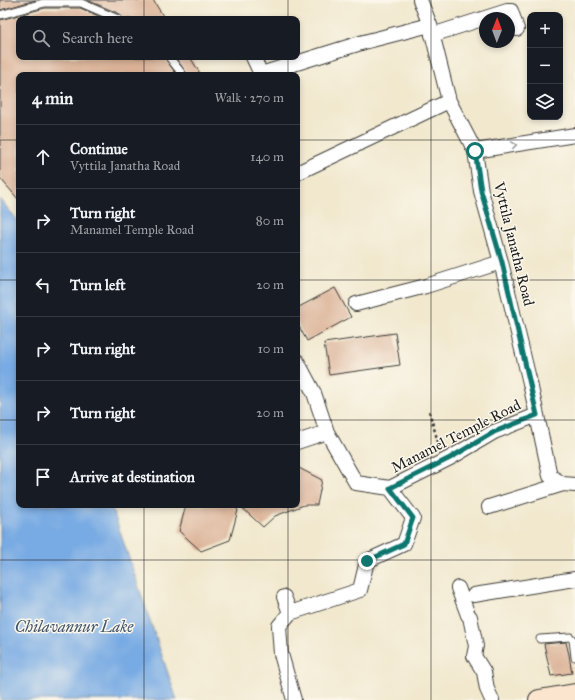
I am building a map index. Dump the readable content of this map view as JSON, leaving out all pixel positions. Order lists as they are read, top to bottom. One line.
{"streets":{"street":["Vyttila Janatha Road","Manamel Temple Road"]},"crossings":[["Vyttila Janatha Road","Manamel Temple Road"]],"water":["Chilavannur Lake"],"north":"top","page":{"map_buttons":["+","−"],"search":"Search here","heading":["4 min","Walk · 270 m"],"list":[["Continue","Vyttila Janatha Road","140 m"],["Turn right","Manamel Temple Road","80 m"],["Turn left","20 m"],["Turn right","10 m"],["Turn right","20 m"],"Arrive at destination"]}}
